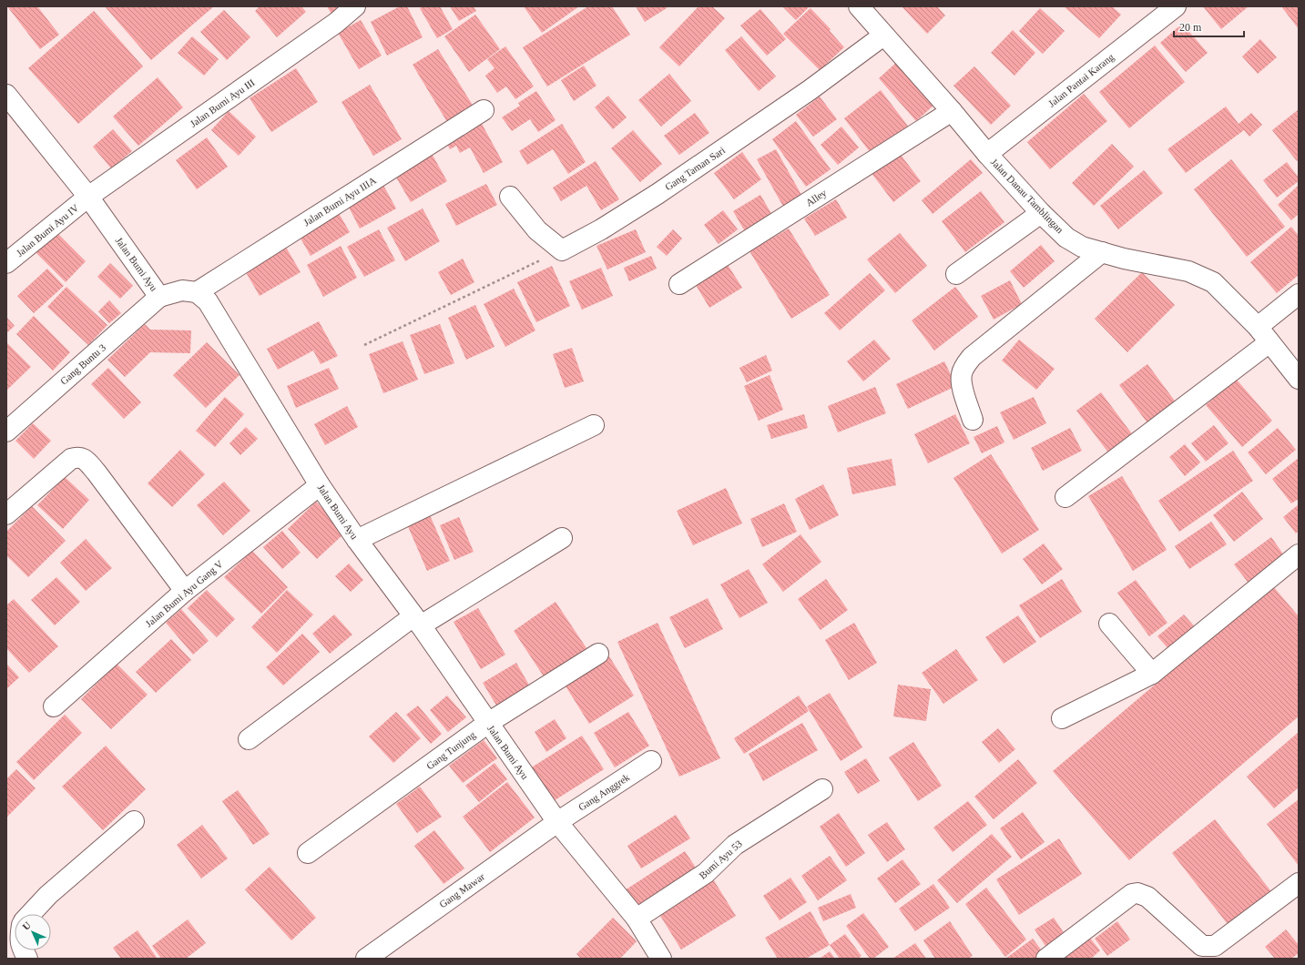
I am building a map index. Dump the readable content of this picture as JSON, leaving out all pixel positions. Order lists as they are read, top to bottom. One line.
{"streets":{"street":["Jalan Pantai Karang","Jalan Bumi Ayu III","Gang Taman Sari","Jalan Danau Tamblingan","Alley","Jalan Bumi Ayu IIIA","Jalan Bumi Ayu IV","Jalan Bumi Ayu","Gang Buntu 3","Jalan Bumi Ayu Gang V","Gang Tunjung","Gang Anggrek","Bumi Ayu 53","Gang Mawar"]},"crossings":[["Jalan Pantai Karang","Jalan Danau Tamblingan"],["Jalan Bumi Ayu III","Jalan Bumi Ayu IV"],["Jalan Bumi Ayu III","Jalan Bumi Ayu"],["Gang Taman Sari","Jalan Danau Tamblingan"],["Jalan Danau Tamblingan","Alley"],["Jalan Bumi Ayu IIIA","Jalan Bumi Ayu"],["Jalan Bumi Ayu IV","Jalan Bumi Ayu"],["Jalan Bumi Ayu","Gang Buntu 3"],["Jalan Bumi Ayu","Jalan Bumi Ayu Gang V"],["Jalan Bumi Ayu","Gang Tunjung"],["Jalan Bumi Ayu","Gang Anggrek"],["Jalan Bumi Ayu","Bumi Ayu 53"],["Jalan Bumi Ayu","Gang Mawar"],["Gang Anggrek","Gang Mawar"]],"scale_bar":"20 m","north":"top left"}
